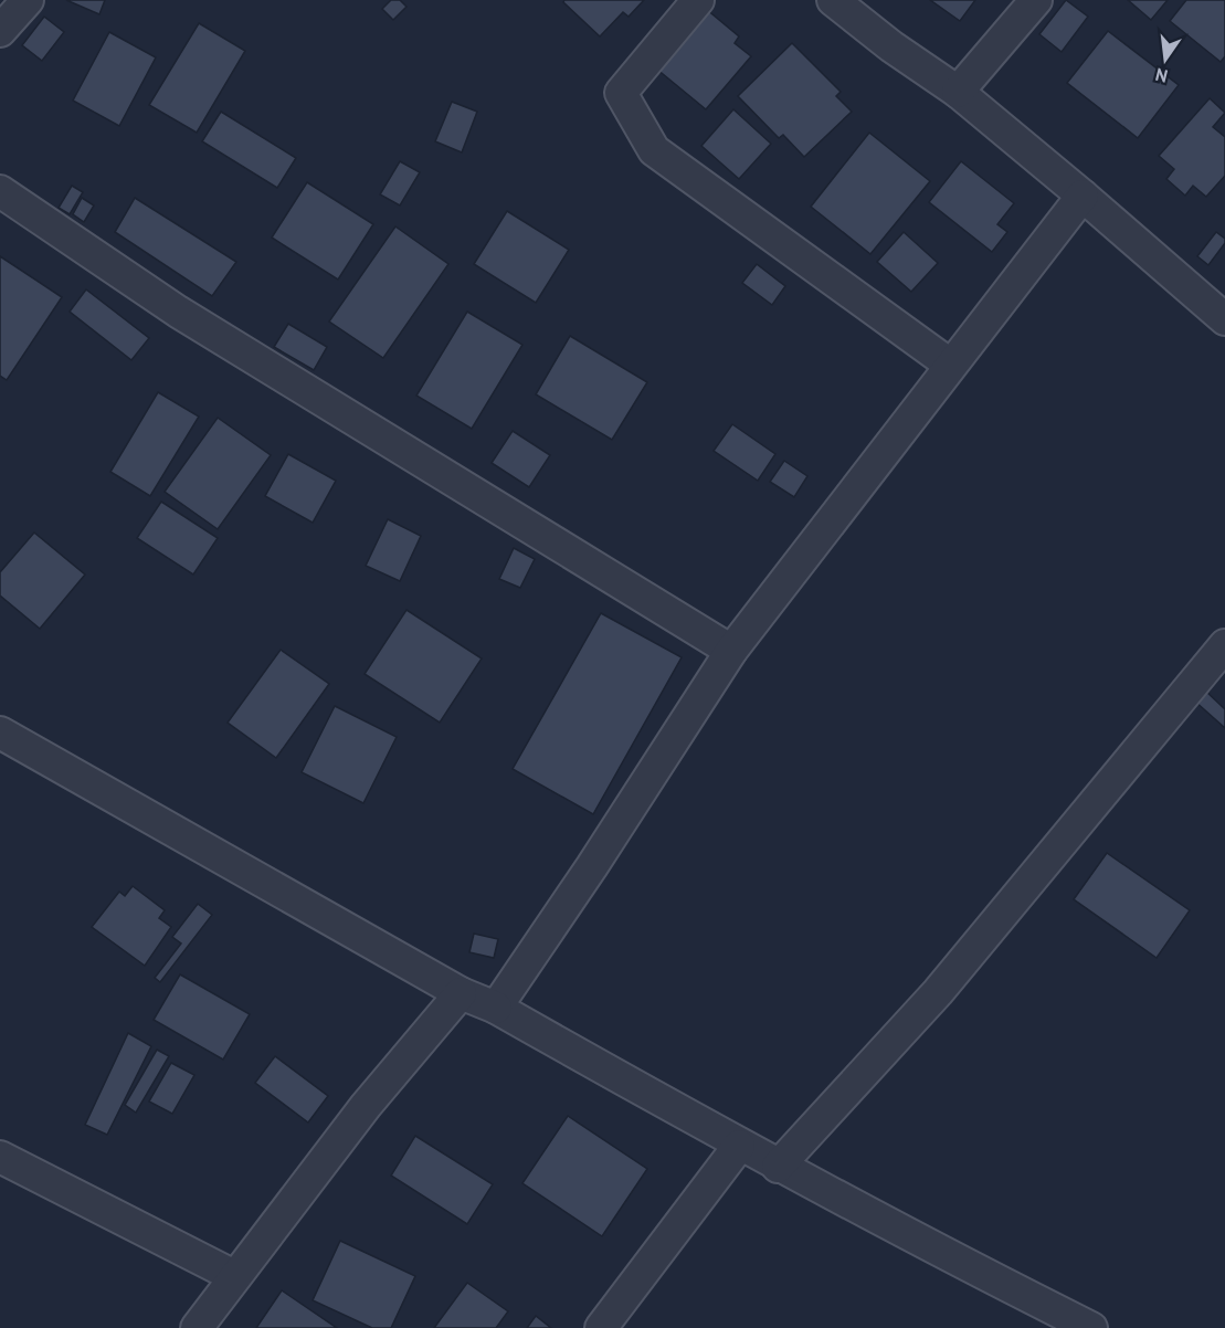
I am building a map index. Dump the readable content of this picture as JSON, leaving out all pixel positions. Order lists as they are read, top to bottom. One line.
{"north":"bottom"}
